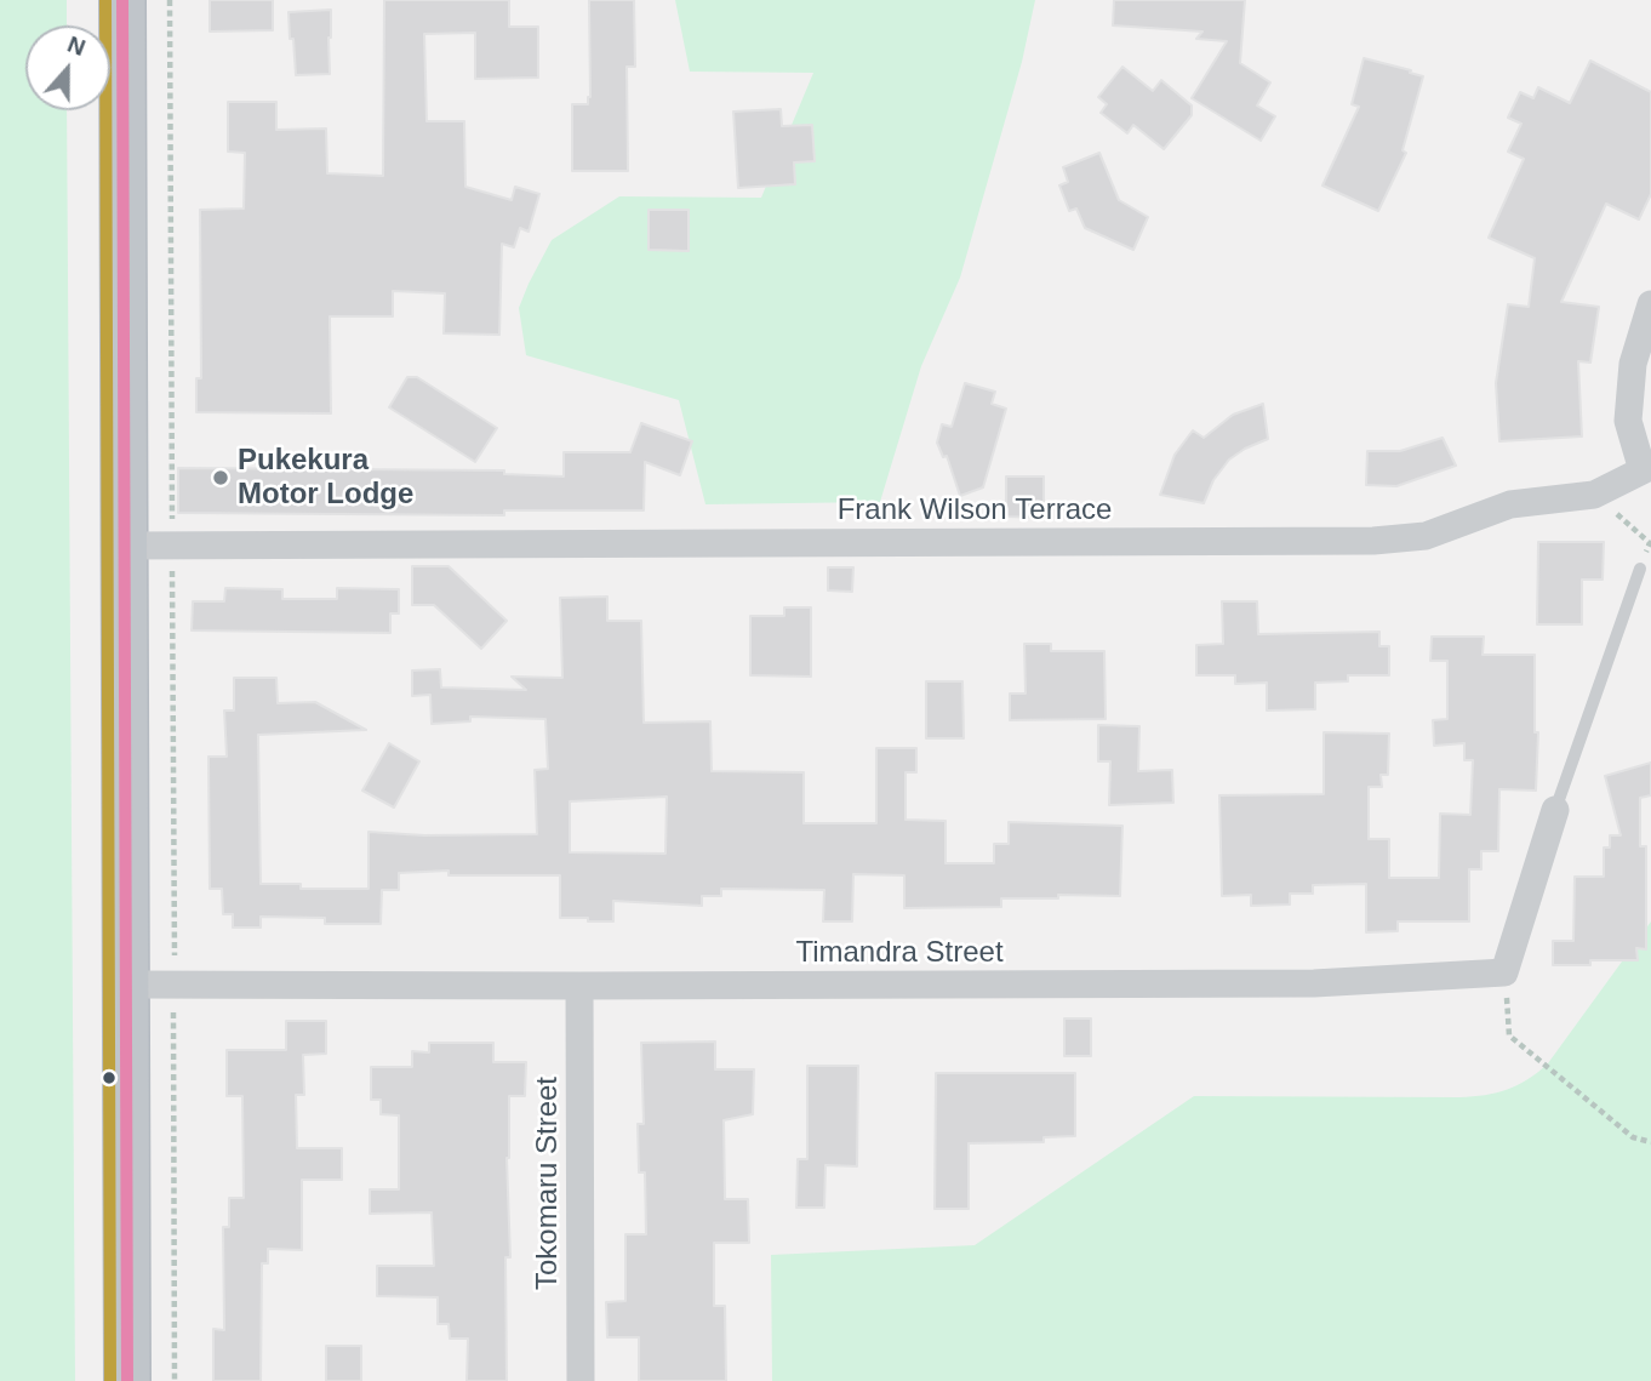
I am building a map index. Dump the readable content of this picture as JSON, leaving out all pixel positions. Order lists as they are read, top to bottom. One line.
{"streets":{"street":["Frank Wilson Terrace","Timandra Street","Tokomaru Street"]},"crossings":[["Timandra Street","Tokomaru Street"]],"places":["Pukekura Motor Lodge"],"north":"top"}
